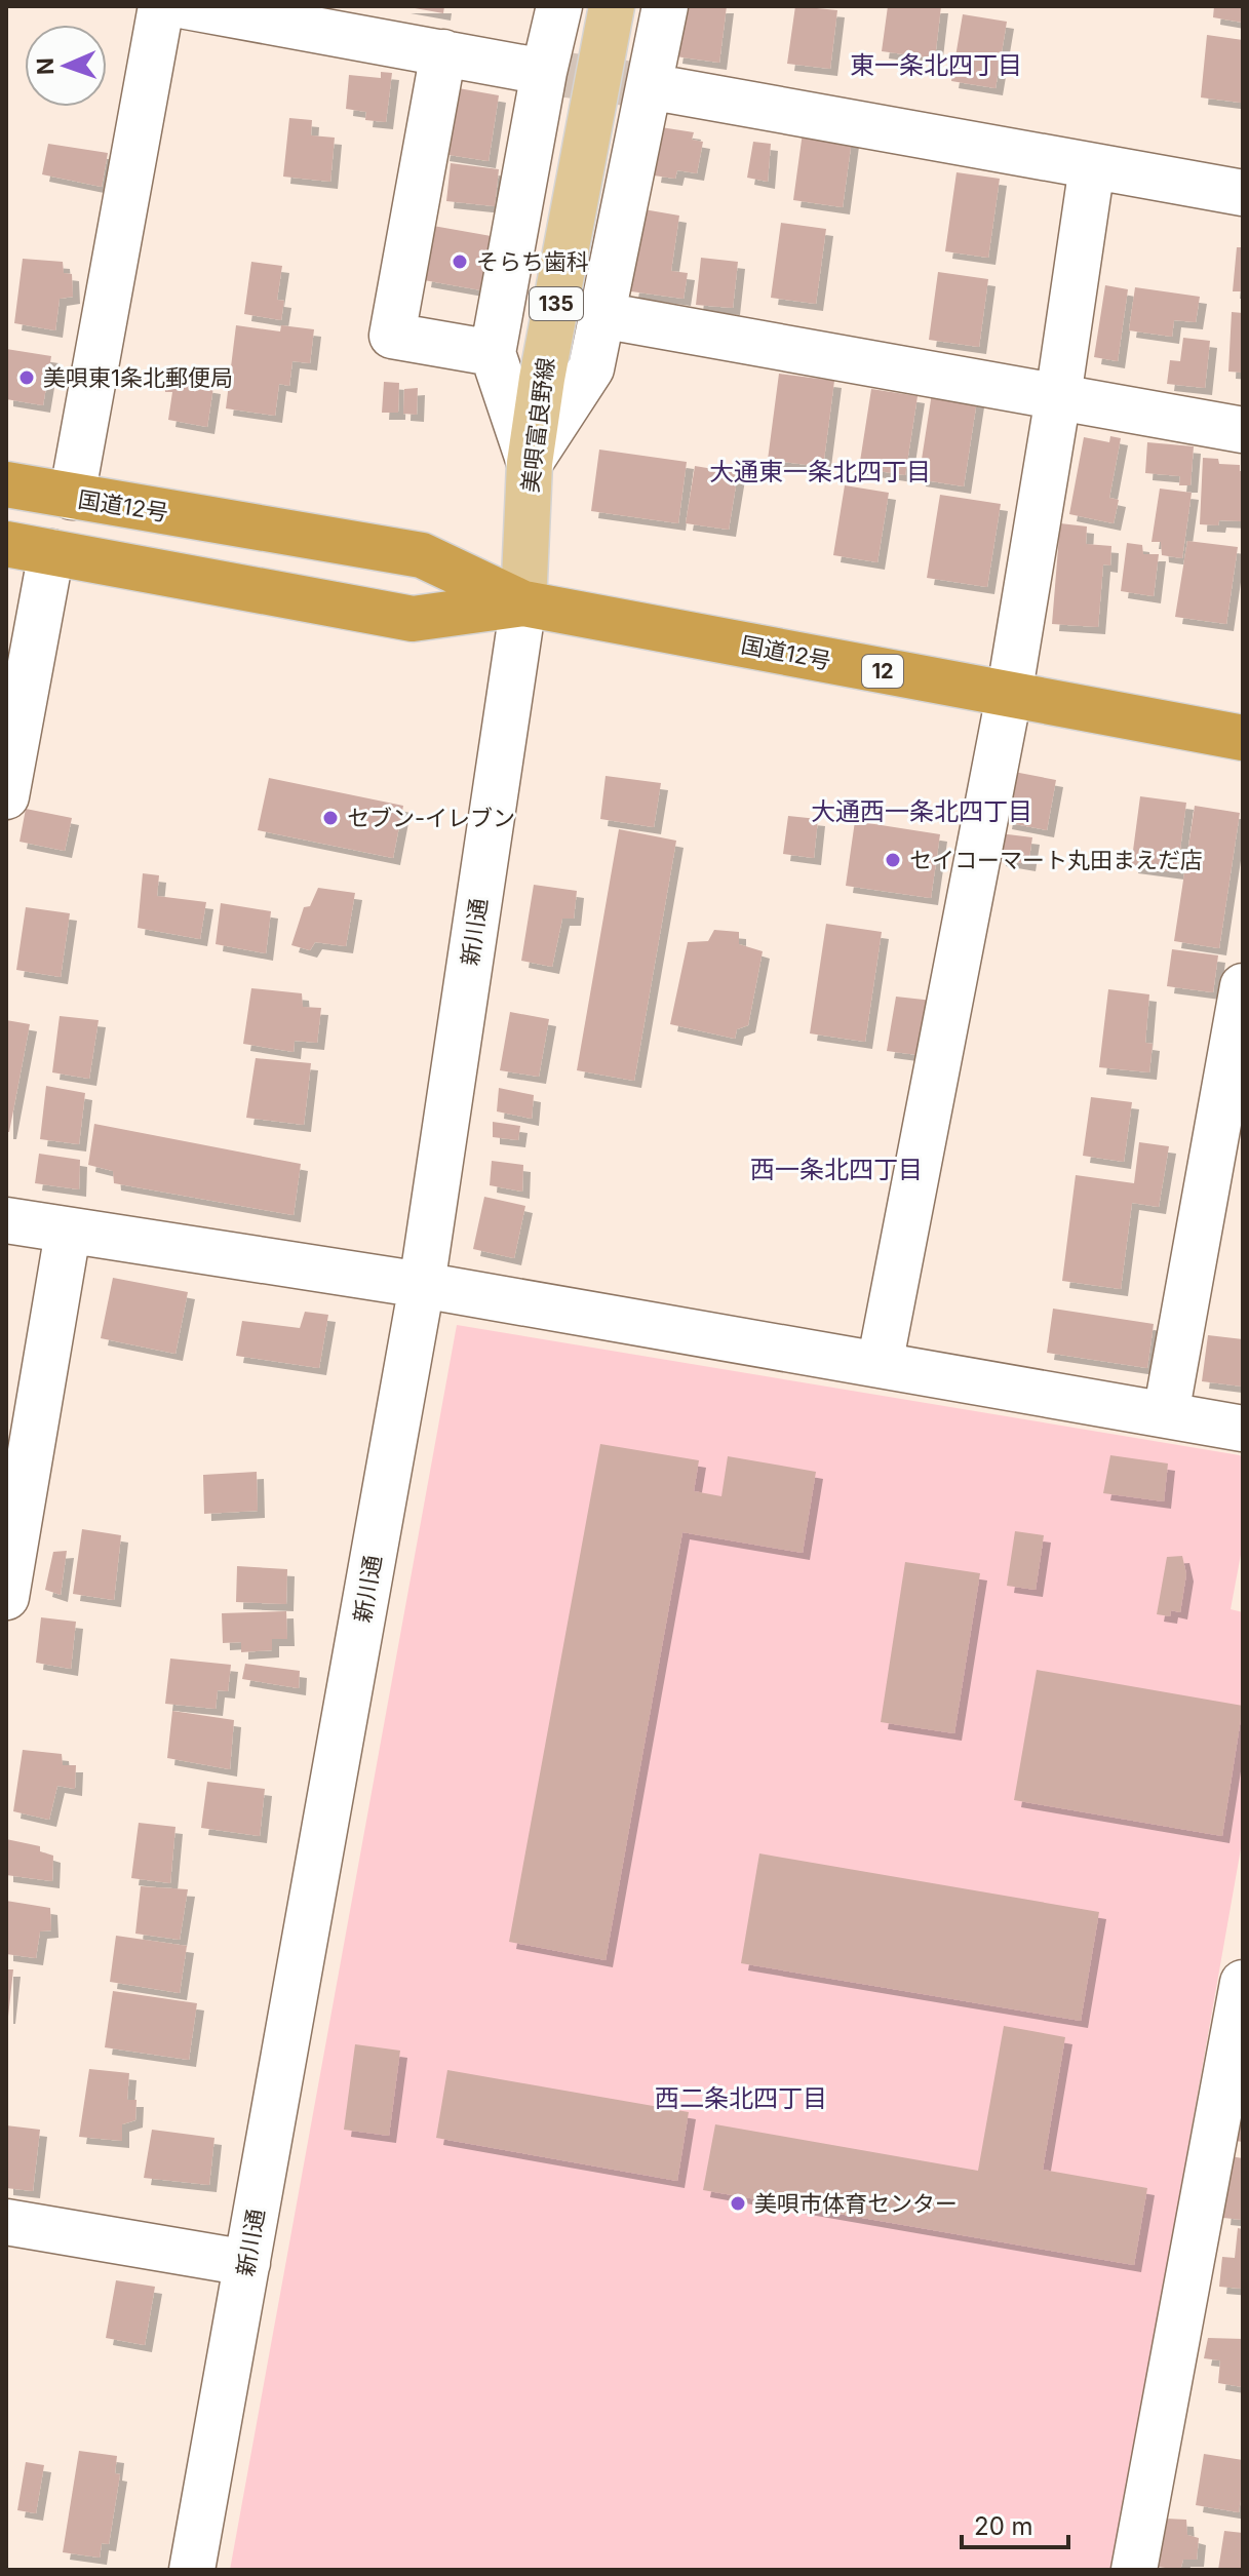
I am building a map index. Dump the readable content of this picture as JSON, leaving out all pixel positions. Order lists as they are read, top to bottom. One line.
{"streets":{"highway":["国道12号","12"],"main road":["135","美唄富良野線"],"street":["新川通"]},"crossings":[["美唄富良野線","国道12号"],["美唄富良野線","新川通"],["国道12号","新川通"]],"districts":["東一条北四丁目","大通東一条北四丁目","大通西一条北四丁目","西一条北四丁目","西二条北四丁目"],"places":["そらち歯科","美唄東1条北郵便局","セブン-イレブン","セイコーマート丸田まえだ店","美唄市体育センター"],"scale_bar":"20 m","north":"left"}
